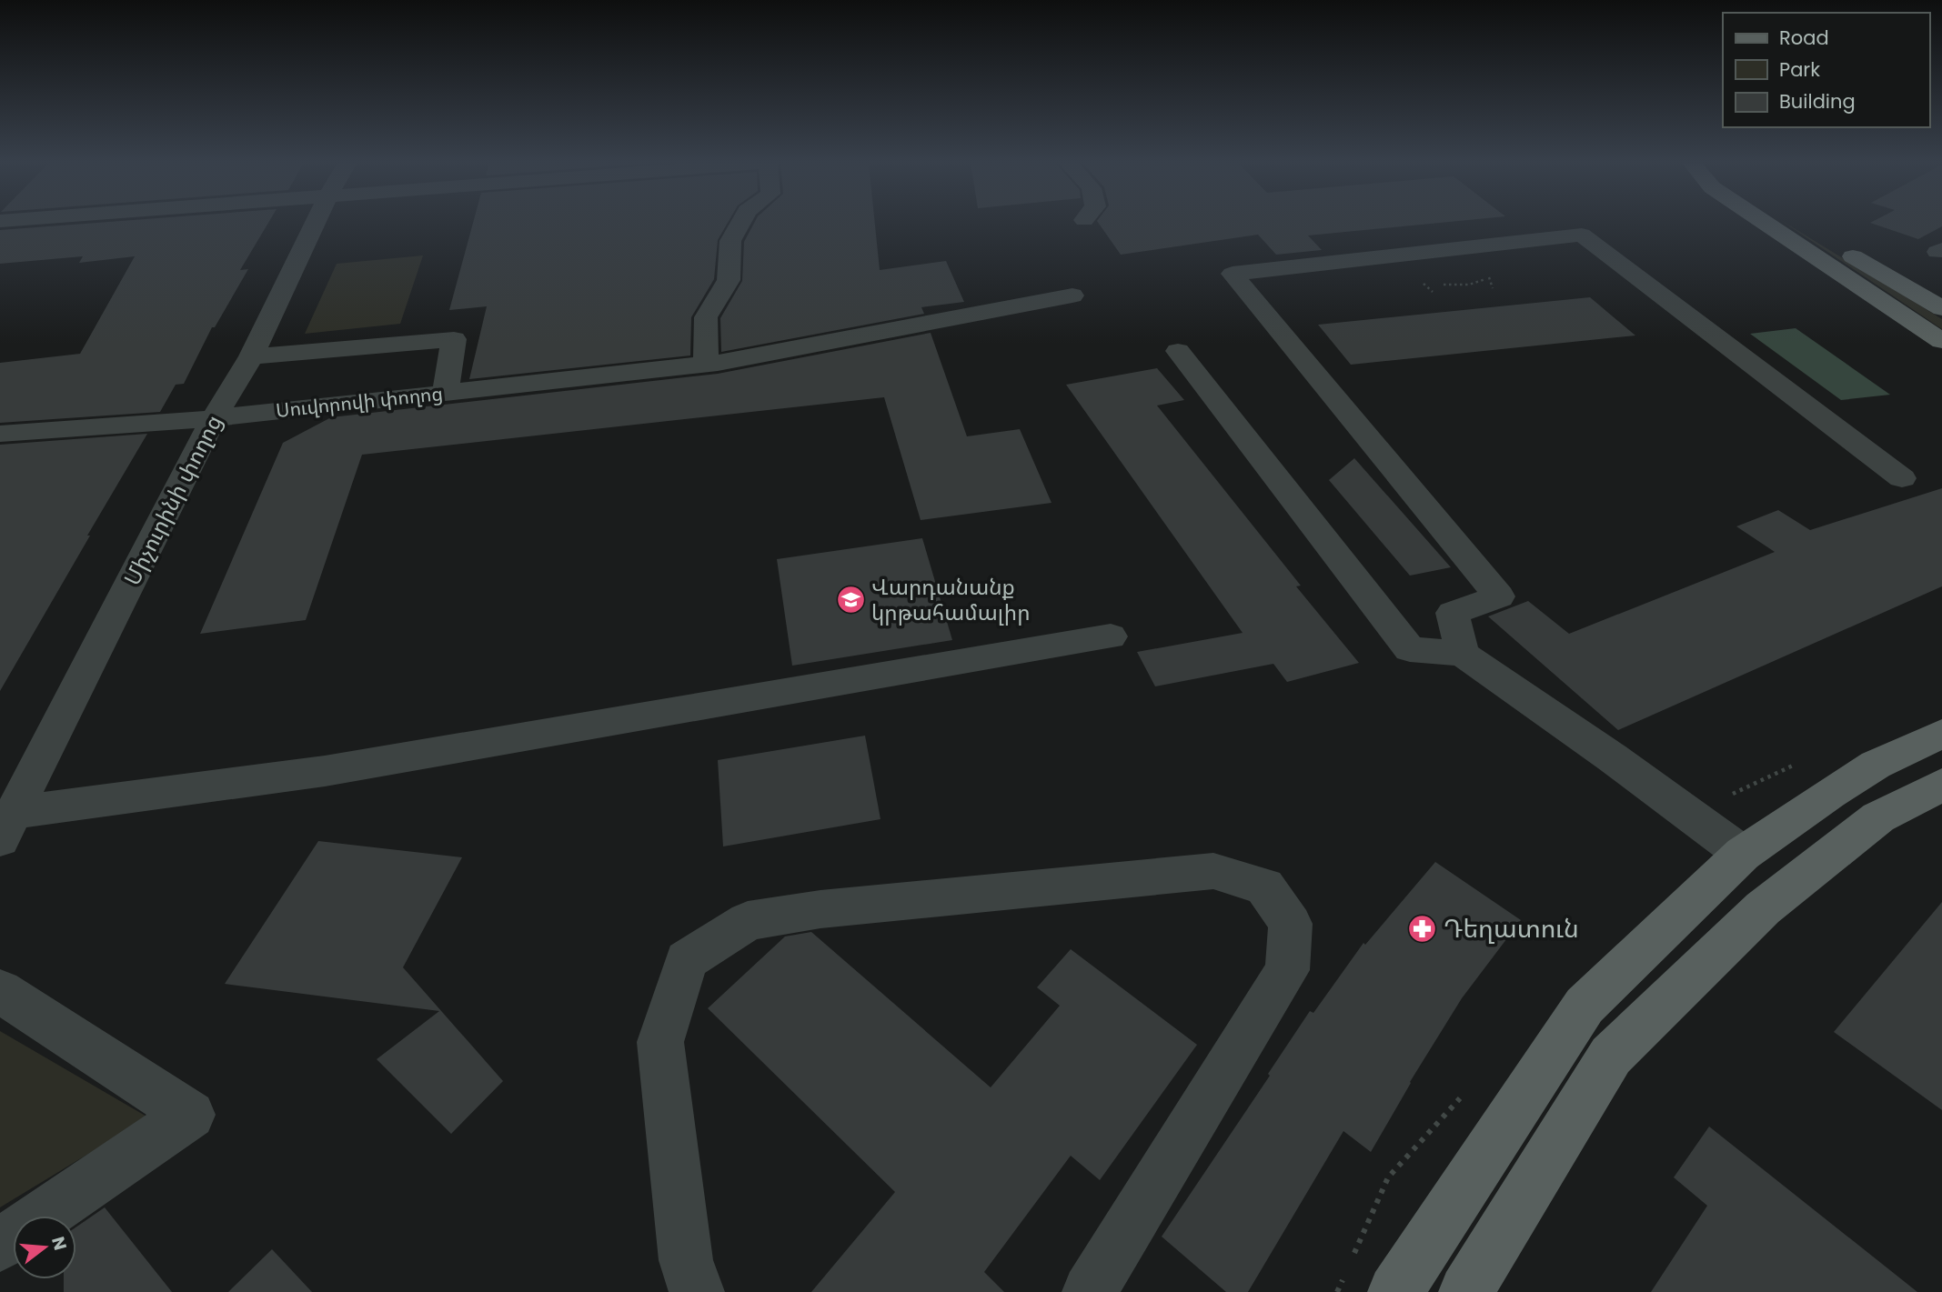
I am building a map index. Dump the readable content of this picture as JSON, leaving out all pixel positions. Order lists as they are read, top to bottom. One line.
{"streets":{"street":["Սուվորովի փողոց","Միչուրինի փողոց"]},"crossings":[["Սուվորովի փողոց","Միչուրինի փողոց"]],"places":{"school or university":["Վարդանանք կրթահամալիր"],"pharmacy":["Դեղատուն"]},"legend":["Road","Park","Building"],"north":"right"}
